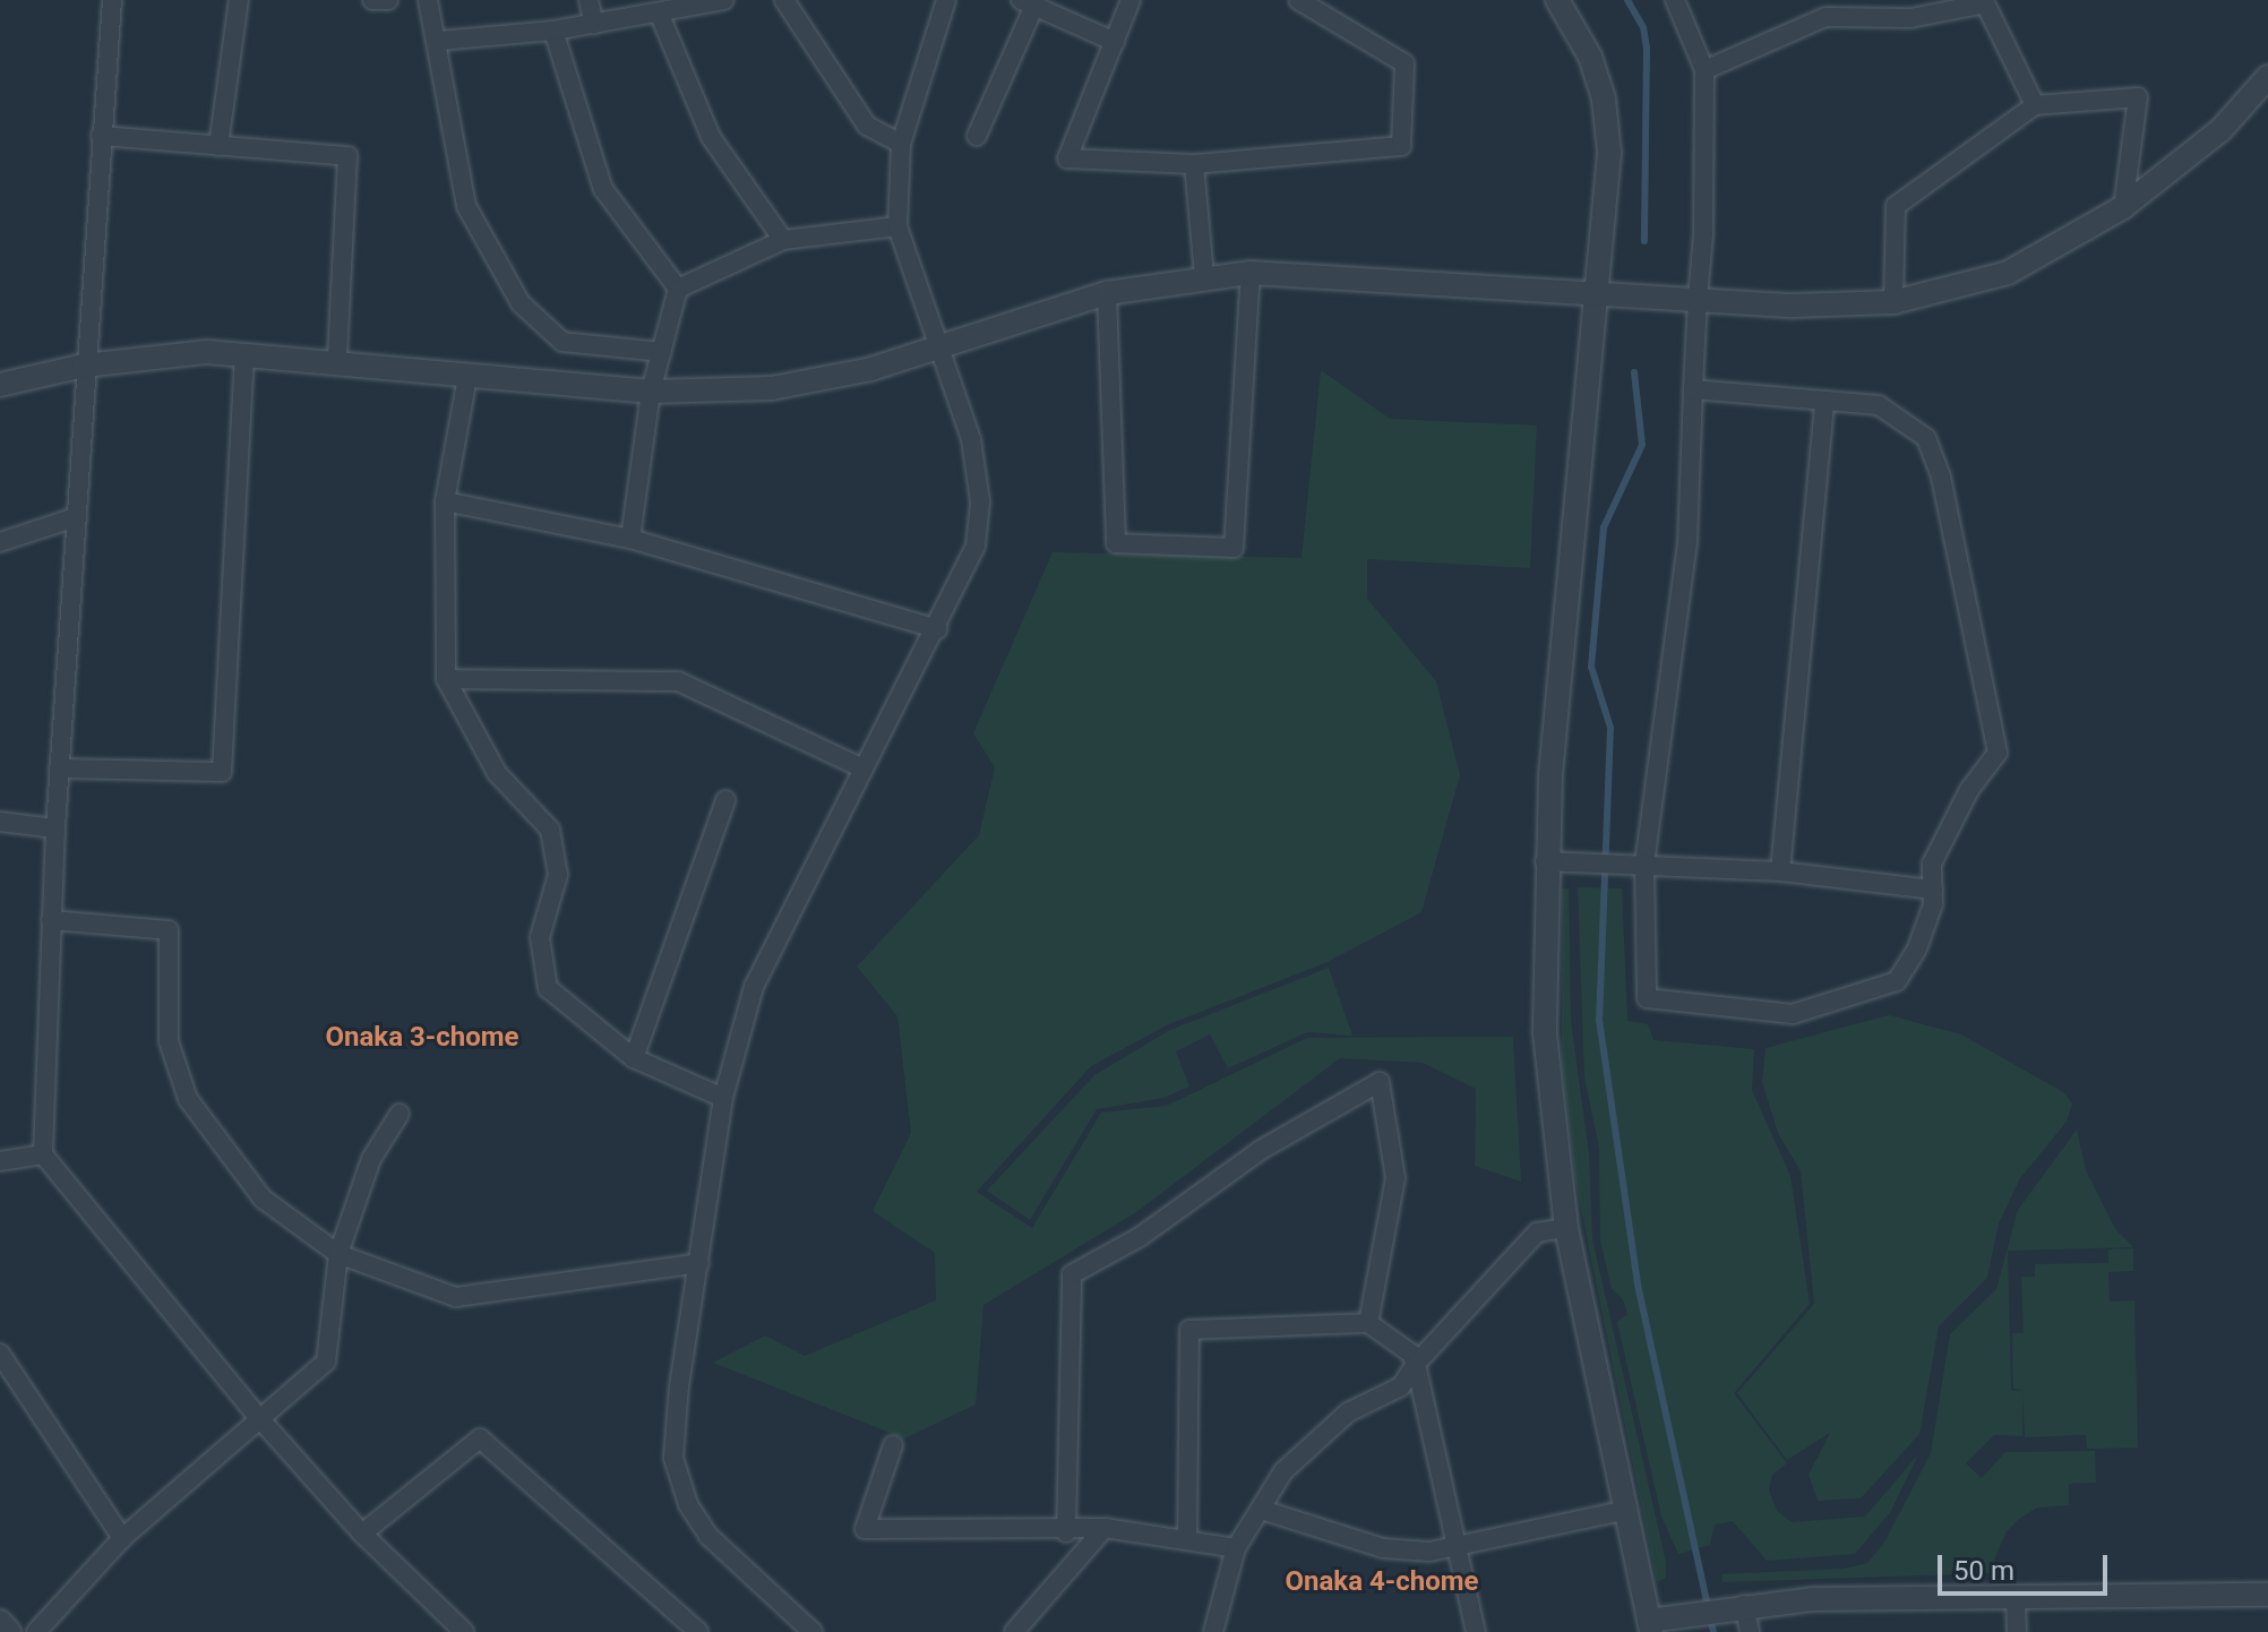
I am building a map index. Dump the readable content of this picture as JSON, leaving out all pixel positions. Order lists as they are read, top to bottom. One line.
{"districts":["Onaka 3-chome","Onaka 4-chome"],"scale_bar":"50 m"}
